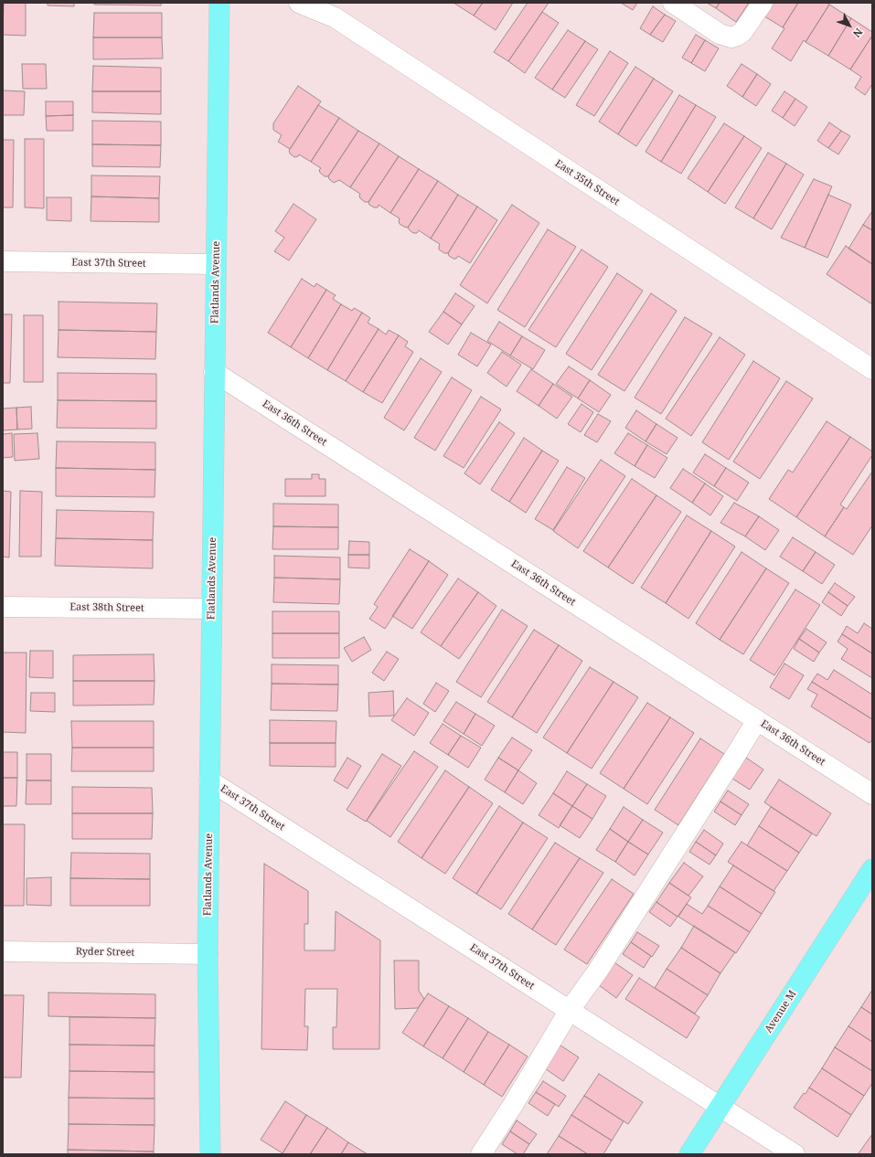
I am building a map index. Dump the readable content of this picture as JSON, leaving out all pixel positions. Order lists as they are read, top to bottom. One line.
{"streets":{"main road":["Flatlands Avenue","Avenue M"],"street":["East 35th Street","East 37th Street","East 36th Street","East 38th Street","Ryder Street"]},"crossings":[["East 37th Street","Flatlands Avenue"],["East 37th Street","Avenue M"],["Flatlands Avenue","East 36th Street"],["Flatlands Avenue","East 38th Street"],["Flatlands Avenue","Ryder Street"]],"north":"bottom right"}
